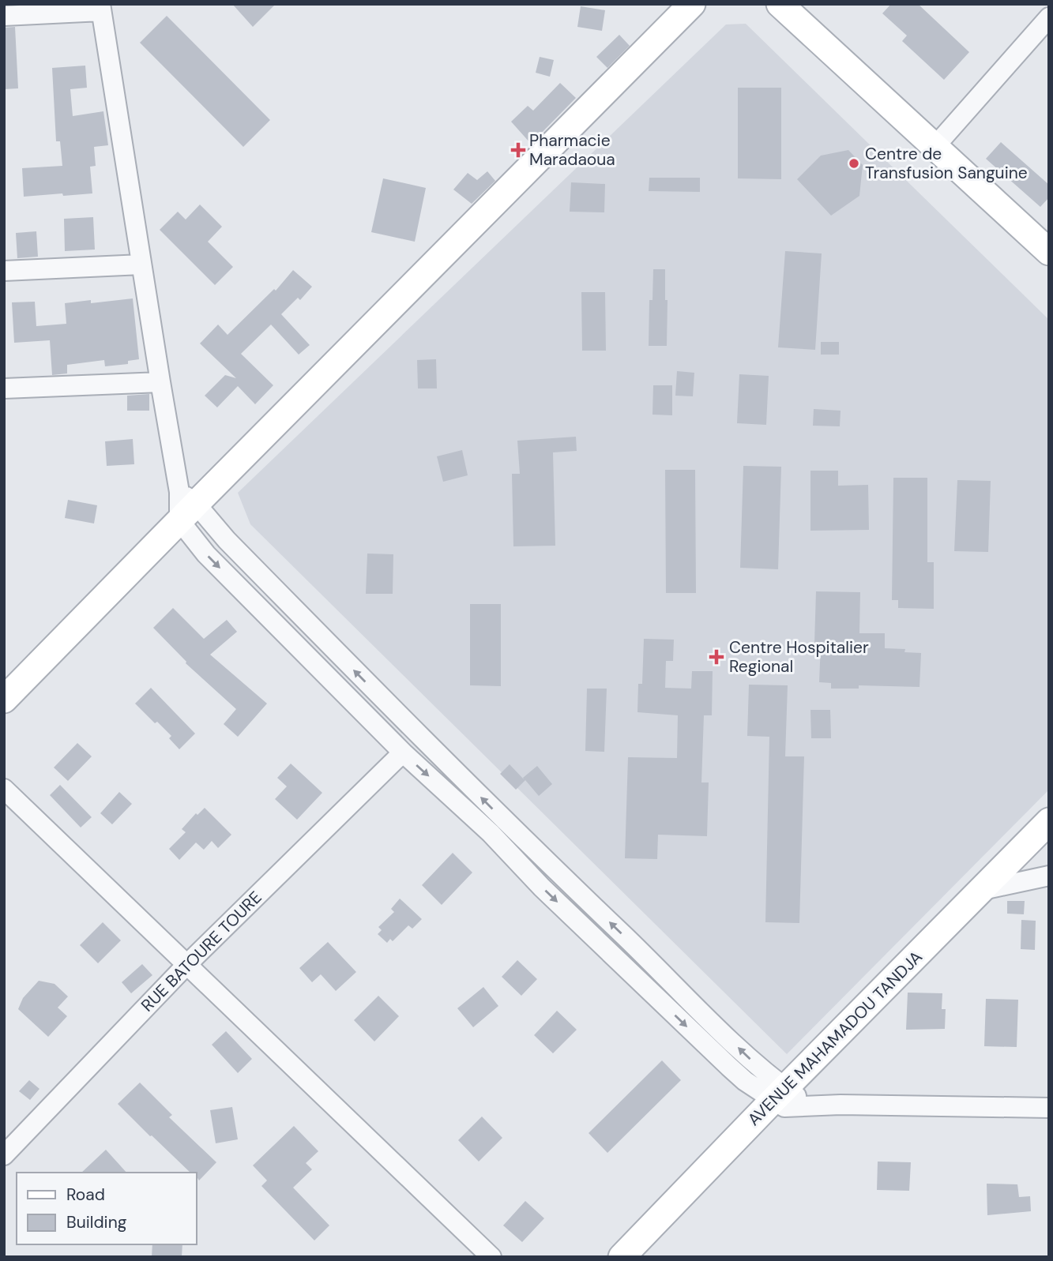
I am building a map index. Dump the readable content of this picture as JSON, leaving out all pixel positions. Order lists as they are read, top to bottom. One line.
{"streets":{"street":["RUE BATOURE TOURE","AVENUE MAHAMADOU TANDJA"]},"places":{"health":["Pharmacie Maradaoua","Centre Hospitalier Regional"],"other":["Centre de Transfusion Sanguine"]},"legend":["Road","Building"]}
